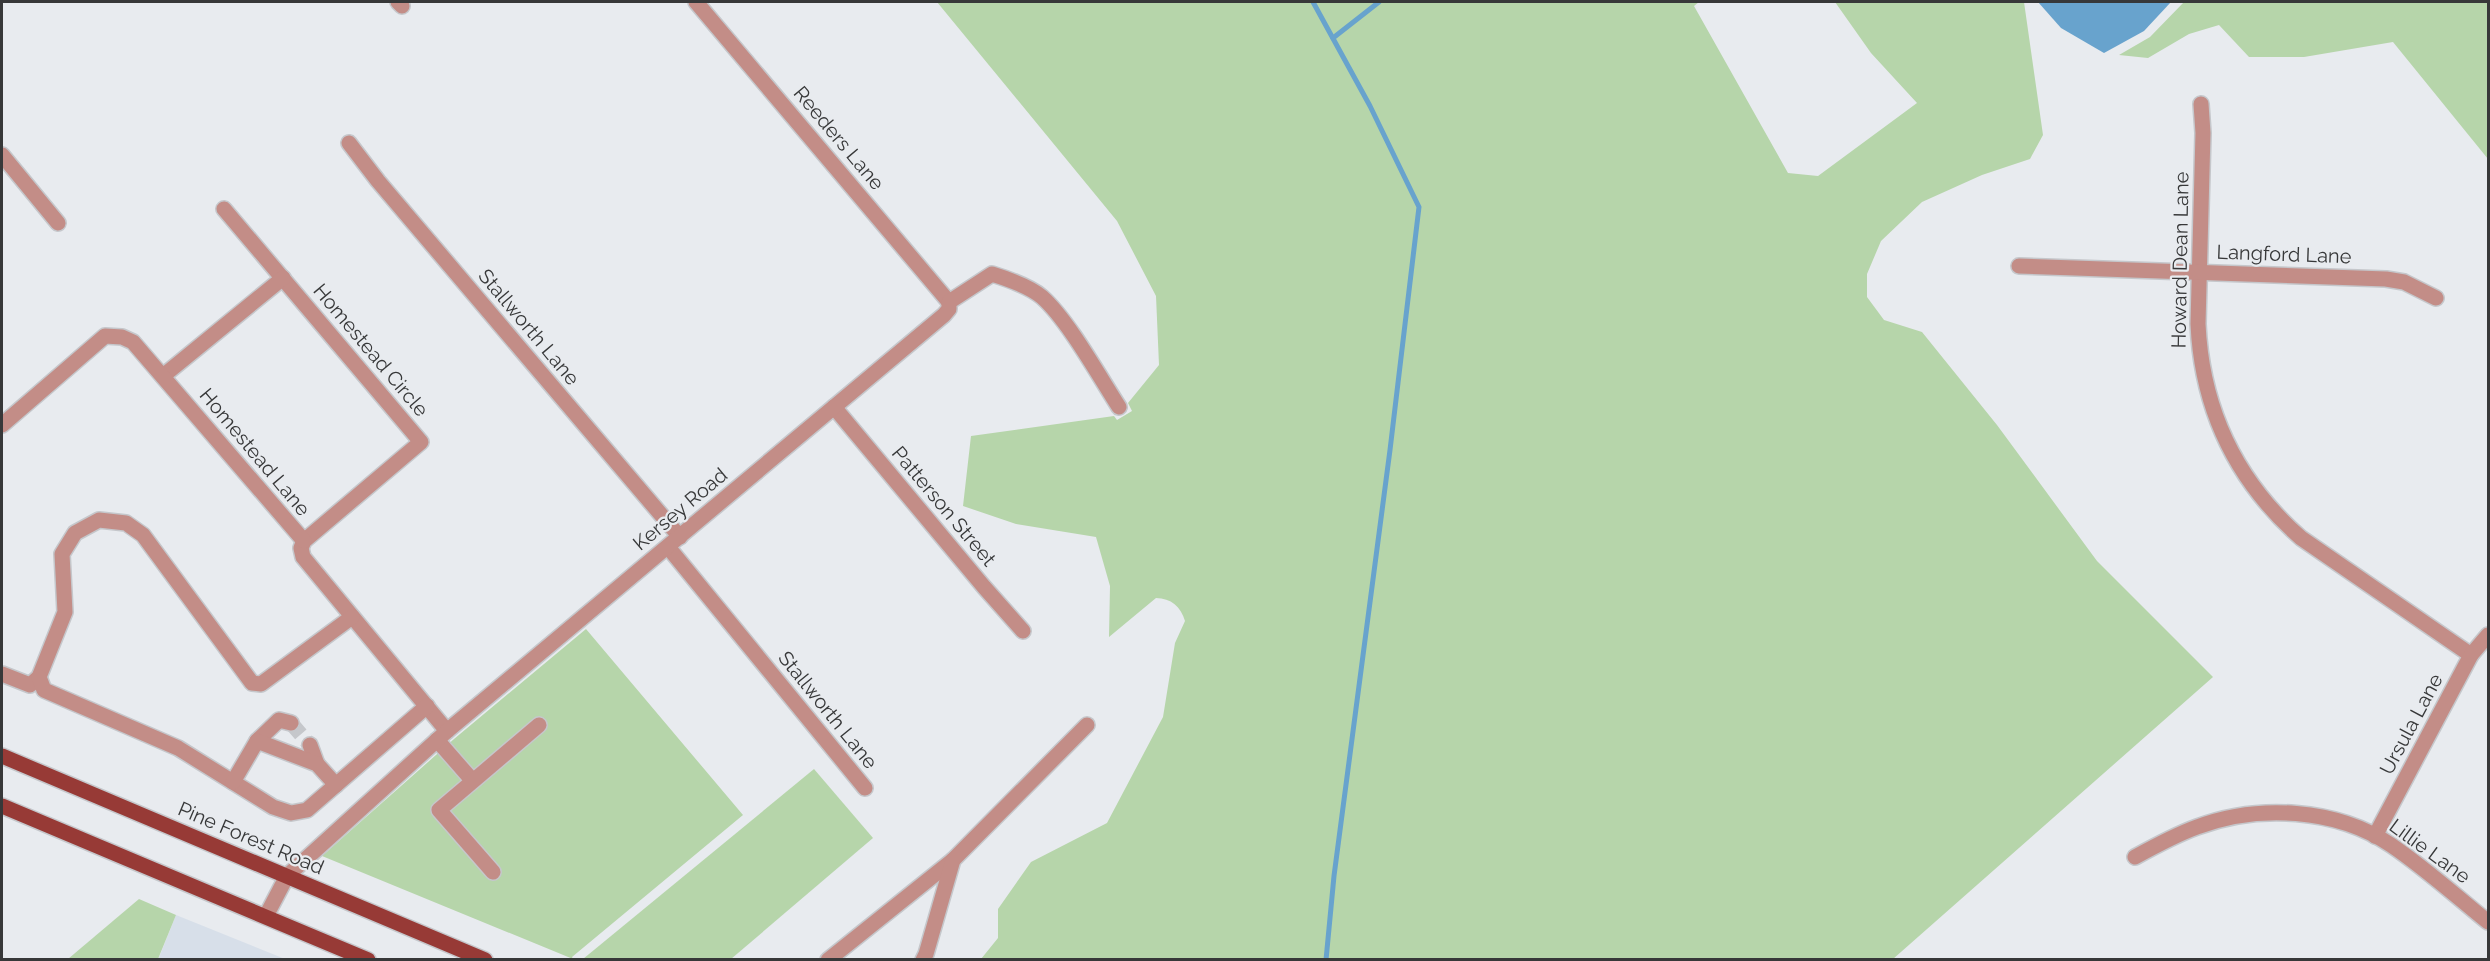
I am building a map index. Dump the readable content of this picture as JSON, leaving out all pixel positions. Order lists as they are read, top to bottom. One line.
{"streets":{"main road":["Pine Forest Road"],"street":["Reeders Lane","Langford Lane","Howard Dean Lane","Stallworth Lane","Homestead Circle","Homestead Lane","Patterson Street","Kersey Road","Ursula Lane","Lillie Lane"]},"crossings":[["Reeders Lane","Kersey Road"],["Langford Lane","Howard Dean Lane"],["Howard Dean Lane","Ursula Lane"],["Stallworth Lane","Kersey Road"],["Homestead Circle","Homestead Lane"],["Homestead Lane","Kersey Road"],["Patterson Street","Kersey Road"],["Kersey Road","Pine Forest Road"],["Ursula Lane","Lillie Lane"]]}
